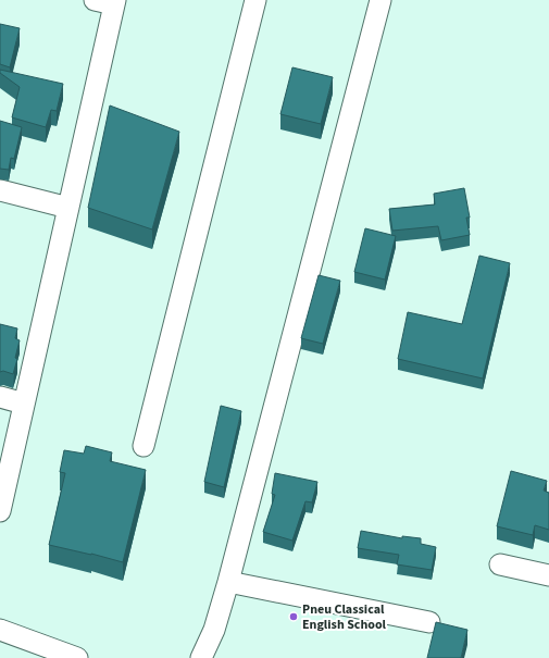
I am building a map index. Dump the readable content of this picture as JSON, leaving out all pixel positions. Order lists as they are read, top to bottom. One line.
{"places":["Pneu Classical English School"]}
